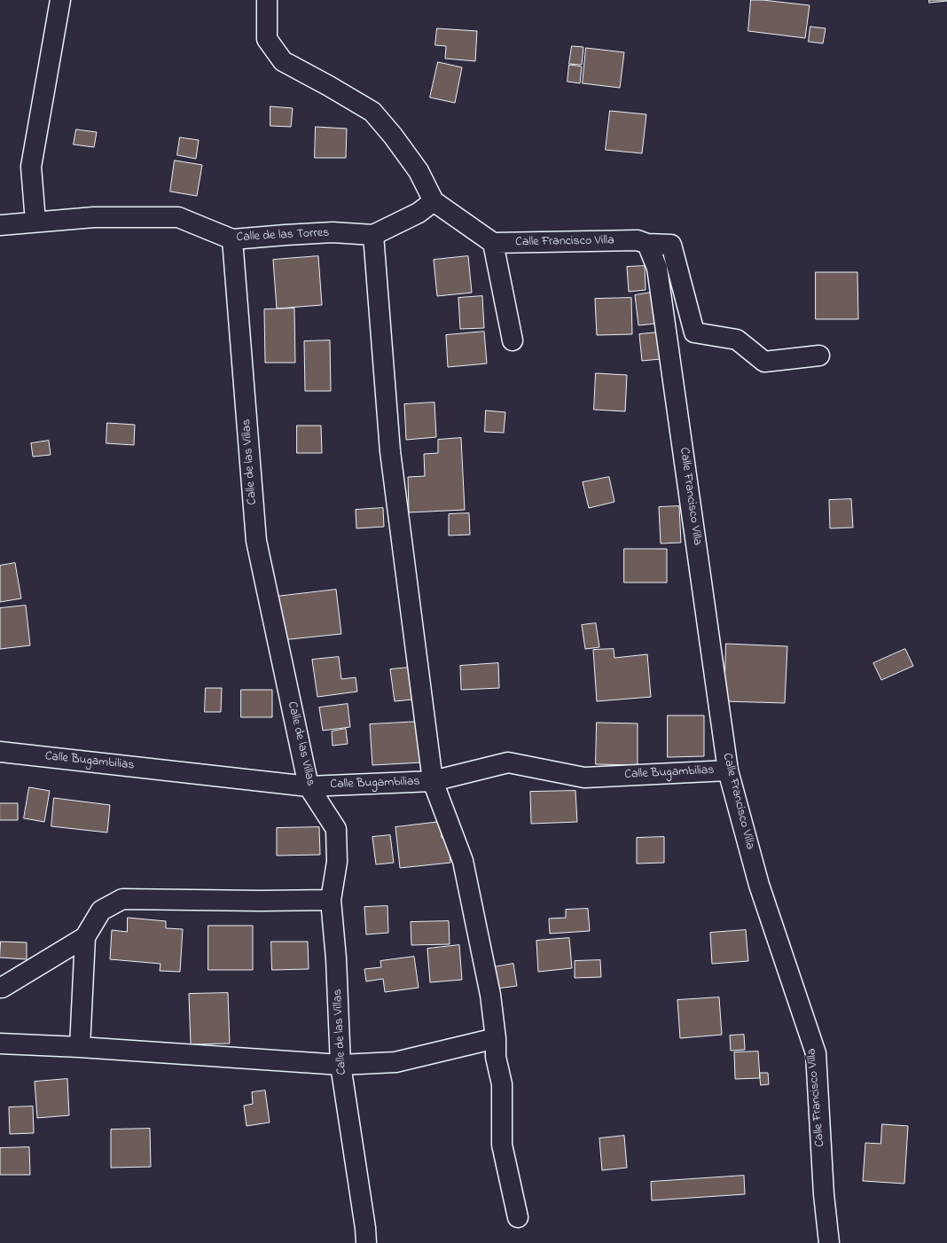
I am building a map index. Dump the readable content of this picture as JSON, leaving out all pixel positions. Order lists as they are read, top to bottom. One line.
{"streets":{"street":["Calle de las Torres","Calle Francisco Villa","Calle de las Villas","Calle Bugambilias"]},"crossings":[["Calle de las Torres","Calle de las Villas"],["Calle Francisco Villa","Calle Bugambilias"],["Calle de las Villas","Calle Bugambilias"]]}
